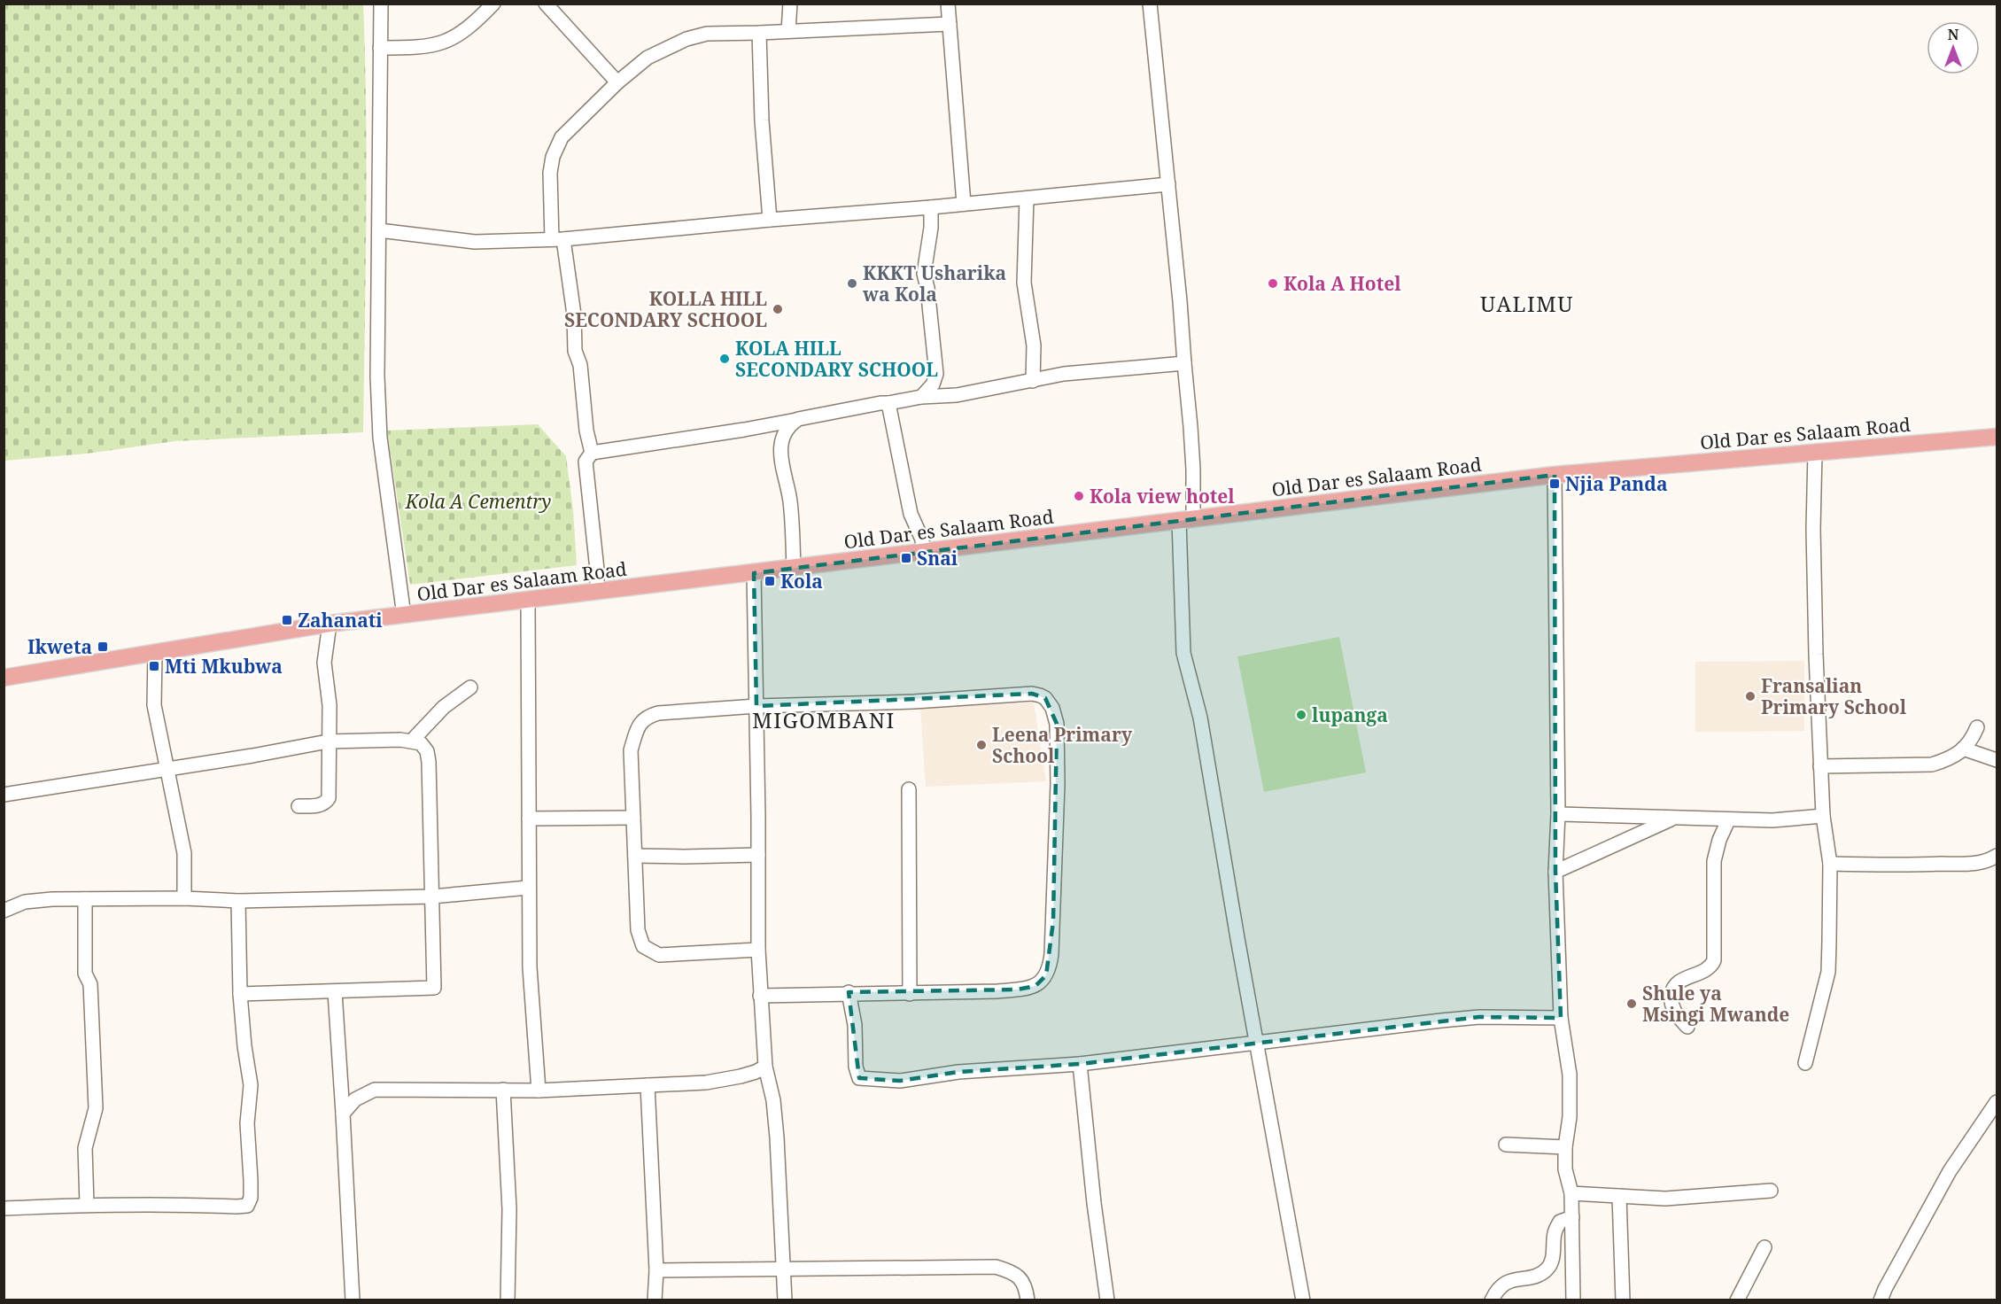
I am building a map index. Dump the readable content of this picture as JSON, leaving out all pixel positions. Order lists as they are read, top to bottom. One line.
{"streets":{"main road":["Old Dar es Salaam Road"]},"districts":["UALIMU","MIGOMBANI"],"parks":["Kola A Cementry"],"places":{"other":["KKKT Usharika wa Kola","Kola A Hotel","KOLLA HILL SECONDARY SCHOOL","KOLA HILL SECONDARY SCHOOL","Kola view hotel","Fransalian Primary School","lupanga","Leena Primary School","Shule ya Msingi Mwande"],"transit":["Njia Panda","Snai","Kola","Zahanati","Ikweta","Mti Mkubwa"]},"north":"top"}
